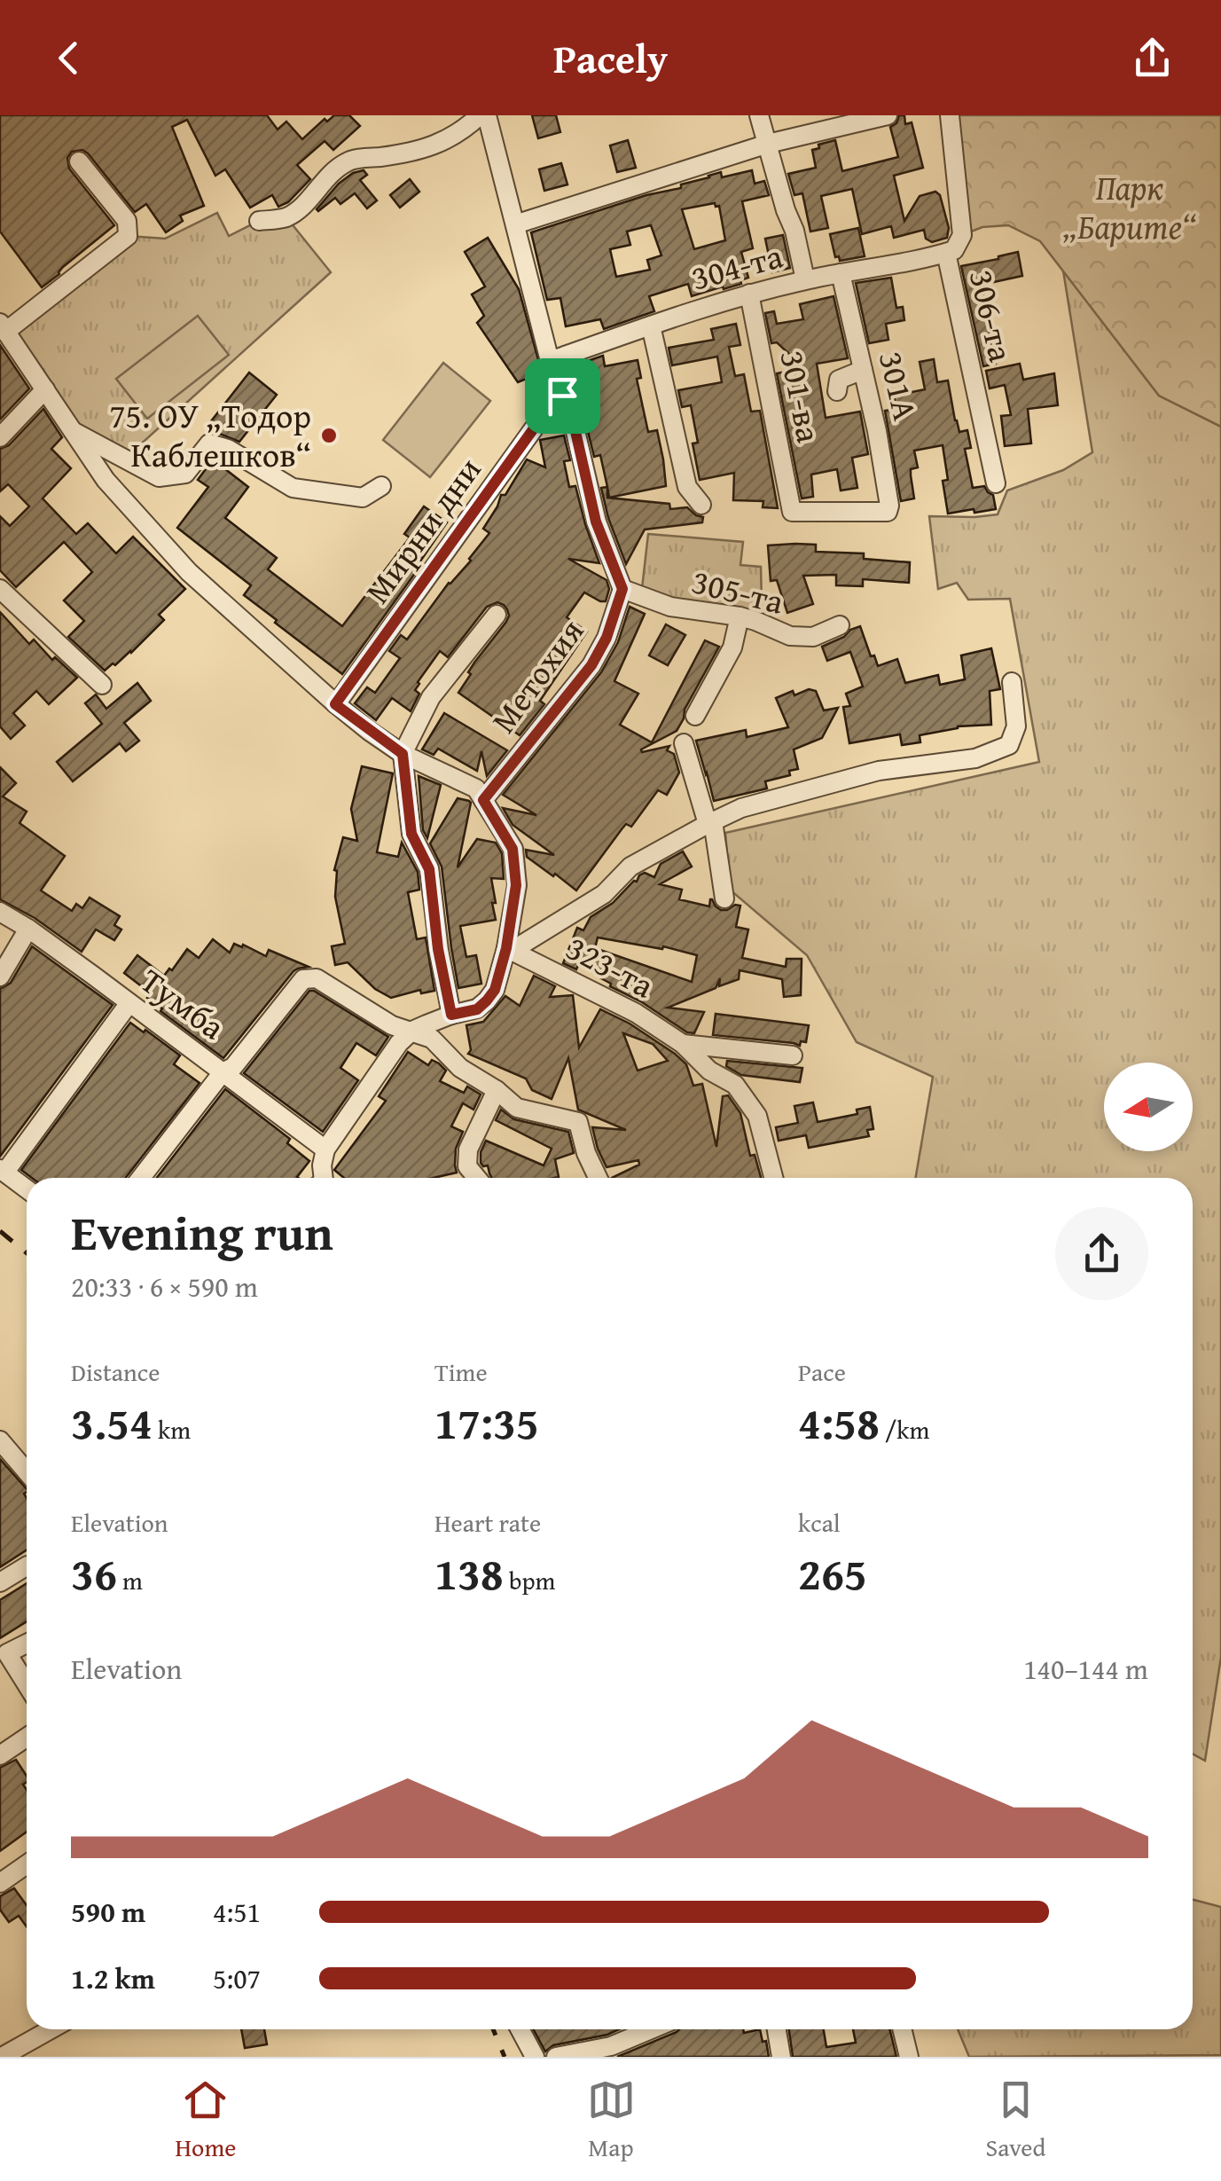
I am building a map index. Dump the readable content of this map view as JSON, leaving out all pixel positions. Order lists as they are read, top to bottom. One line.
{"streets":{"street":["304-та","306-та","301А","301-ва","Мирни дни","305-та","Метохия","323-та","Тумба"]},"crossings":[["304-та","306-та"],["304-та","301А"],["304-та","301-ва"],["301А","301-ва"],["305-та","Метохия"]],"parks":["Парк „Барите“"],"places":["75. ОУ „Тодор Каблешков“"],"north":"left","page":{"header":"Pacely","heading":["Evening run","20:33 · 6 × 590 m"],"stats":[["Distance","3.54 km"],["Time","17:35"],["Pace","4:58 /km"],["Elevation","36 m"],["Heart rate","138 bpm"],["kcal","265"]],"chart":["Elevation","140–144 m"],"list":[{"name":"590 m","note":"4:51"},{"name":"1.2 km","note":"5:07"}],"tabs":["Home","Map","Saved"]}}
